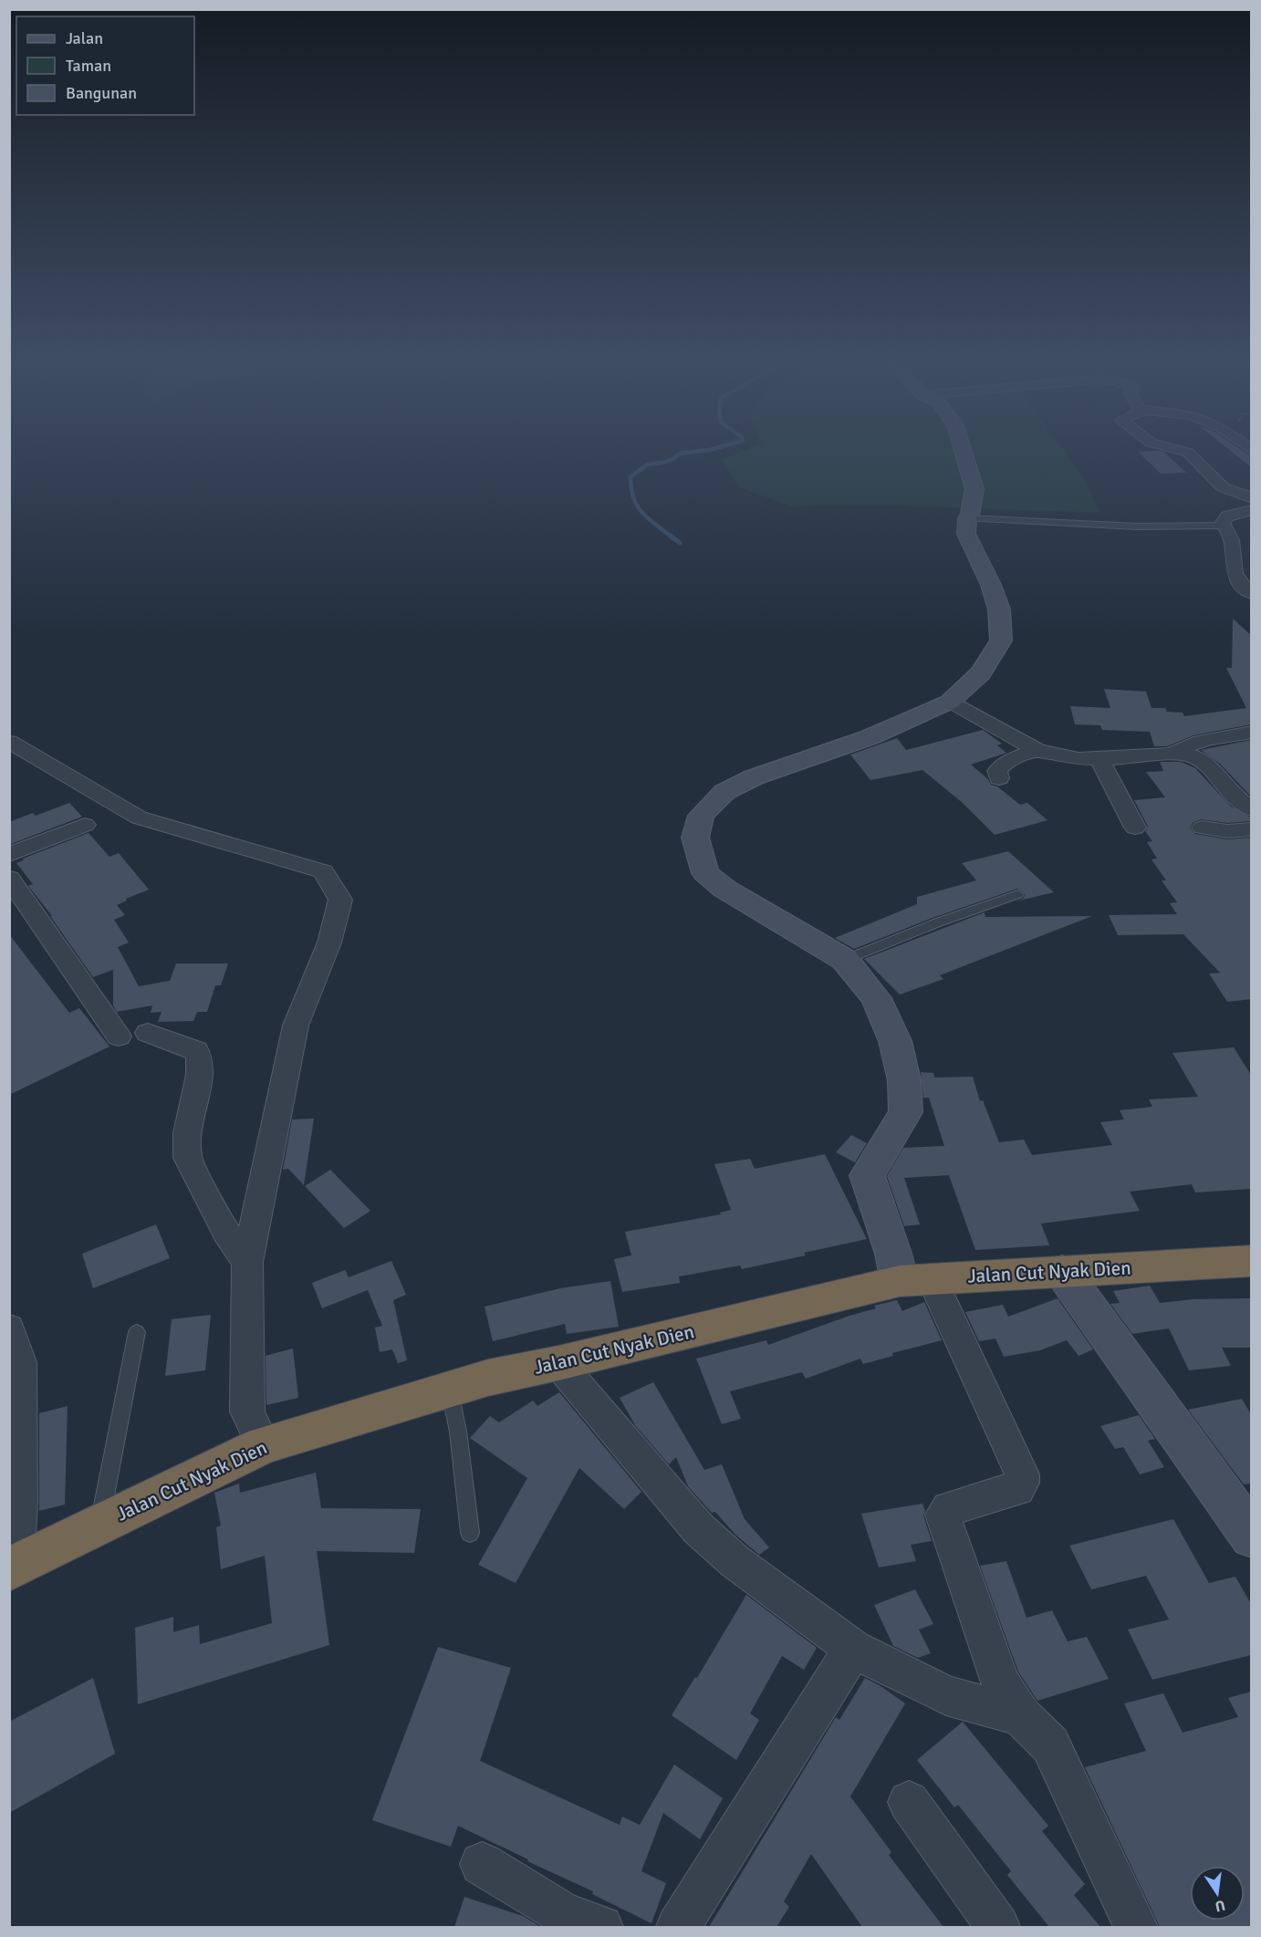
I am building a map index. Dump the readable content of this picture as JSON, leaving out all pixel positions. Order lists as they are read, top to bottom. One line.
{"streets":{"highway":["Jalan Cut Nyak Dien"]},"legend":["Jalan","Taman","Bangunan"],"north":"bottom"}
